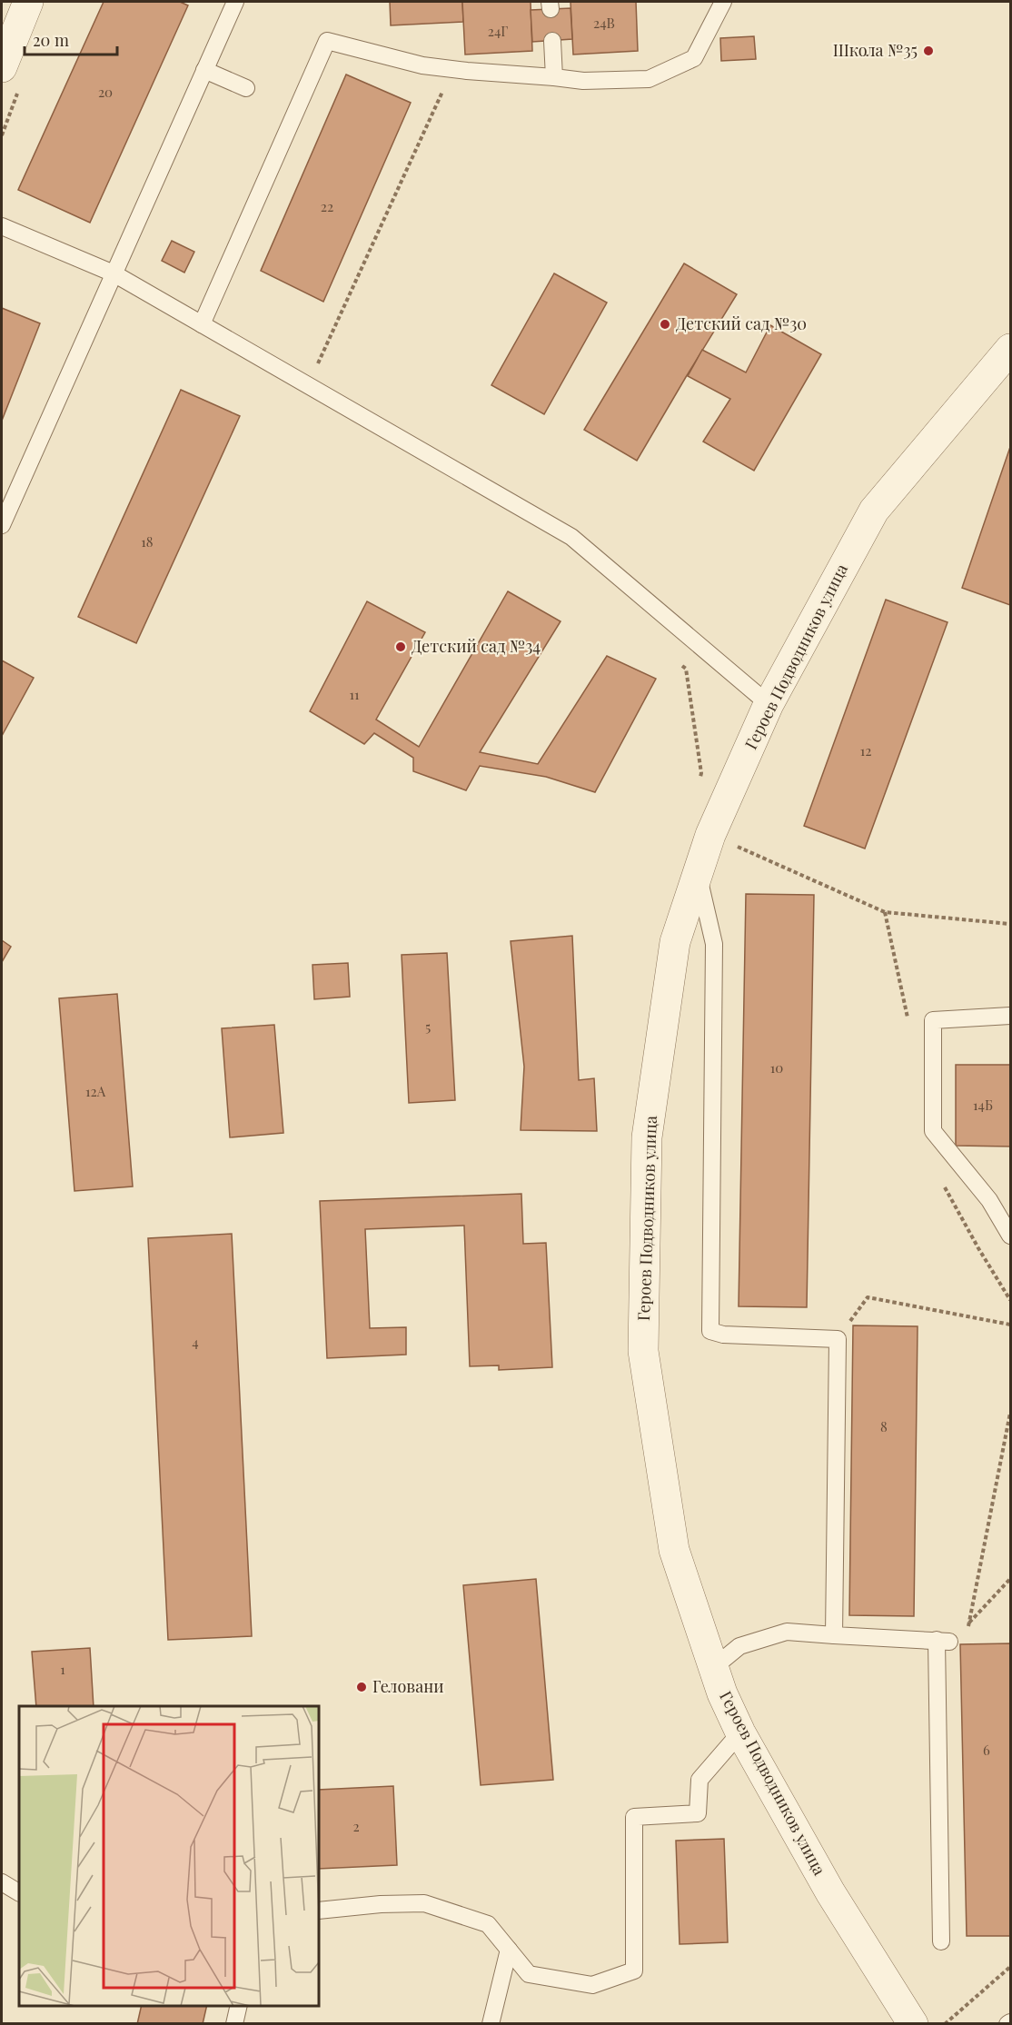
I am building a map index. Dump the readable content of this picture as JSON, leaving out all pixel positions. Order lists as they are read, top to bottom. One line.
{"streets":{"street":["Героев Подводников улица"]},"places":["Школа №35","Детский сад №30","Детский сад №34","Геловани"],"house_numbers":["24В","24Г","20","22","18","11","12","5","10","12А","14Б","4","8","1","6","2"],"scale_bar":"20 m"}
